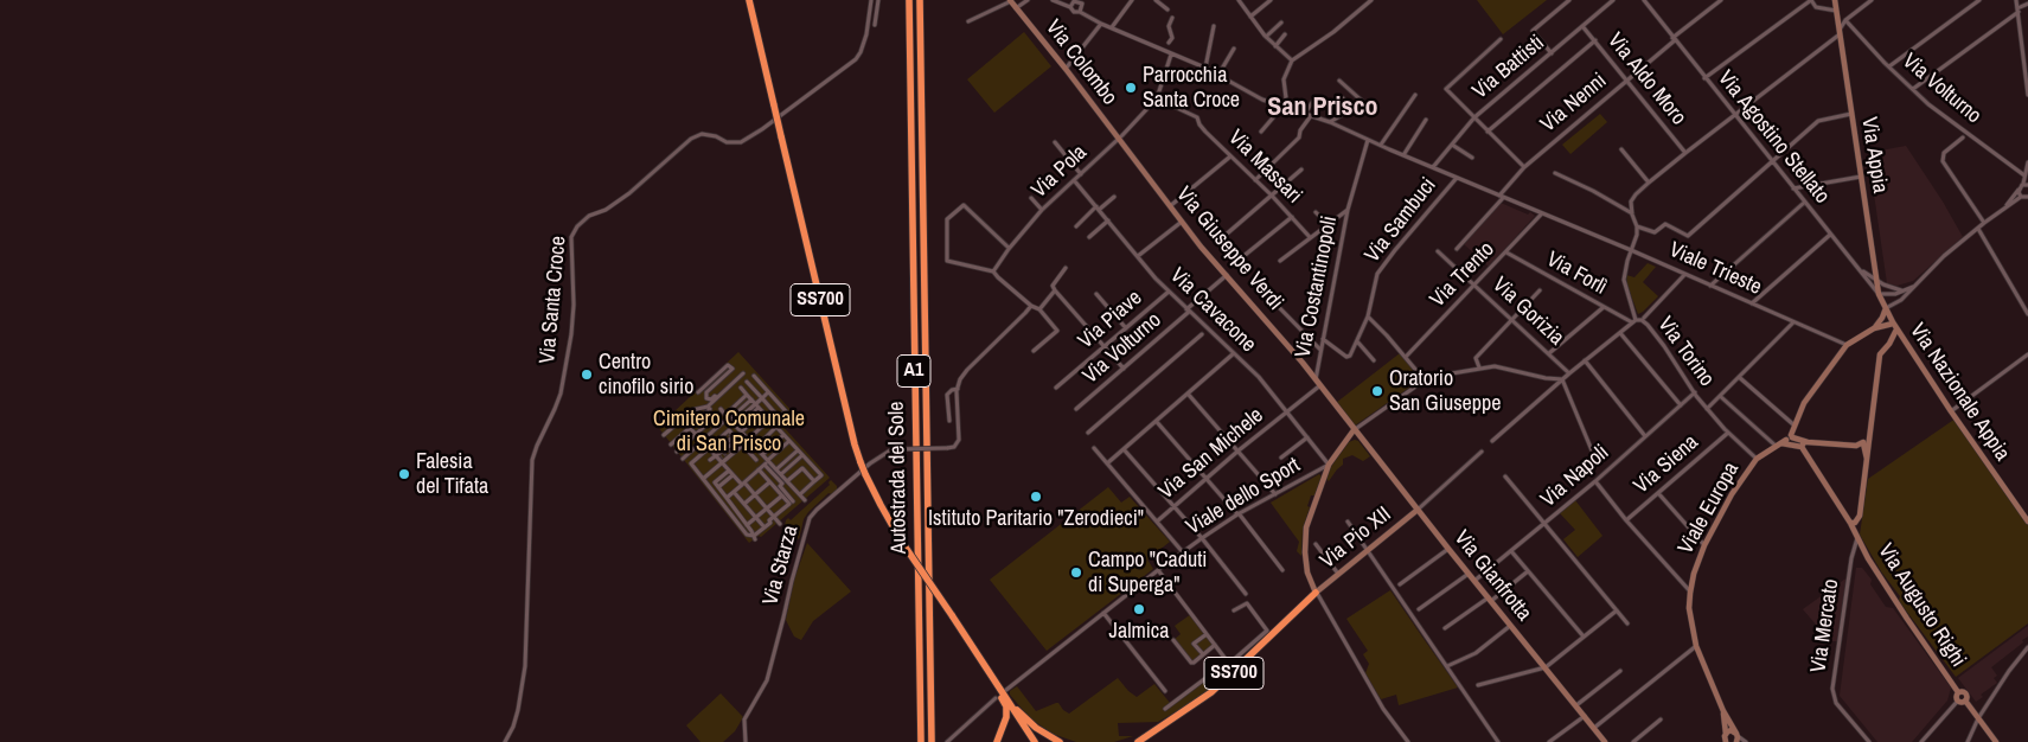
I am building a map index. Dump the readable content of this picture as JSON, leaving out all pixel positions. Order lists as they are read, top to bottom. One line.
{"streets":{"highway":["SS700","A1","Autostrada del Sole"],"street":["Via Colombo","Via Battisti","Via Aldo Moro","Via Volturno","Via Nenni","Via Agostino Stellato","Via Appia","Via Massari","Via Pola","Via Sambuci","Via Giuseppe Verdi","Viale Trieste","Via Forlì","Via Trento","Via Costantinopoli","Via Santa Croce","Via Cavacone","Via Gorizia","Via Piave","Via Torino","Via Nazionale Appia","Via San Michele","Via Siena","Via Napoli","Viale dello Sport","Viale Europa","Via Pio XII","Via Starza","Via Gianfrotta","Via Augusto Righi","Via Mercato"]},"crossings":[["Via Colombo","Via Pola"],["Via Colombo","Via Giuseppe Verdi"],["Via Battisti","Via Aldo Moro"],["Via Battisti","Viale Trieste"],["Via Aldo Moro","Via Nenni"],["Via Volturno","Via Giuseppe Verdi"],["Via Volturno","Via Cavacone"],["Via Nenni","Via Agostino Stellato"],["Via Nenni","Viale Trieste"],["Via Agostino Stellato","Via Appia"],["Via Appia","Via Nazionale Appia"],["Via Massari","Via Pola"],["Via Pola","Via Giuseppe Verdi"],["Via Pola","Viale Trieste"],["Via Pola","Via Cavacone"],["Via Sambuci","Viale Trieste"],["Via Giuseppe Verdi","Via Costantinopoli"],["Viale Trieste","Via Trento"],["Viale Trieste","Via Costantinopoli"],["Viale Trieste","Via Torino"],["Via Forlì","Via Trento"],["Via Forlì","Via Torino"],["Via Trento","Via Gorizia"],["Via Costantinopoli","Via San Michele"],["Via Costantinopoli","Via Gianfrotta"],["SS700","Viale dello Sport"],["SS700","Via Pio XII"],["Via Cavacone","Via Piave"],["Via Cavacone","Via San Michele"],["Via Cavacone","Viale dello Sport"],["Via Torino","Via Siena"],["Via Torino","Via Napoli"],["Via Torino","Viale Europa"],["Via Nazionale Appia","Via Augusto Righi"],["Via Napoli","Via Gianfrotta"],["Via Pio XII","Via Gianfrotta"],["Via Augusto Righi","Via Mercato"]],"districts":["San Prisco"],"parks":["Cimitero Comunale di San Prisco"],"places":["Parrocchia Santa Croce","Centro cinofilo sirio","Oratorio San Giuseppe","Falesia del Tifata","Istituto Paritario \"Zerodieci\"","Campo \"Caduti di Superga\"","Jalmica"]}
